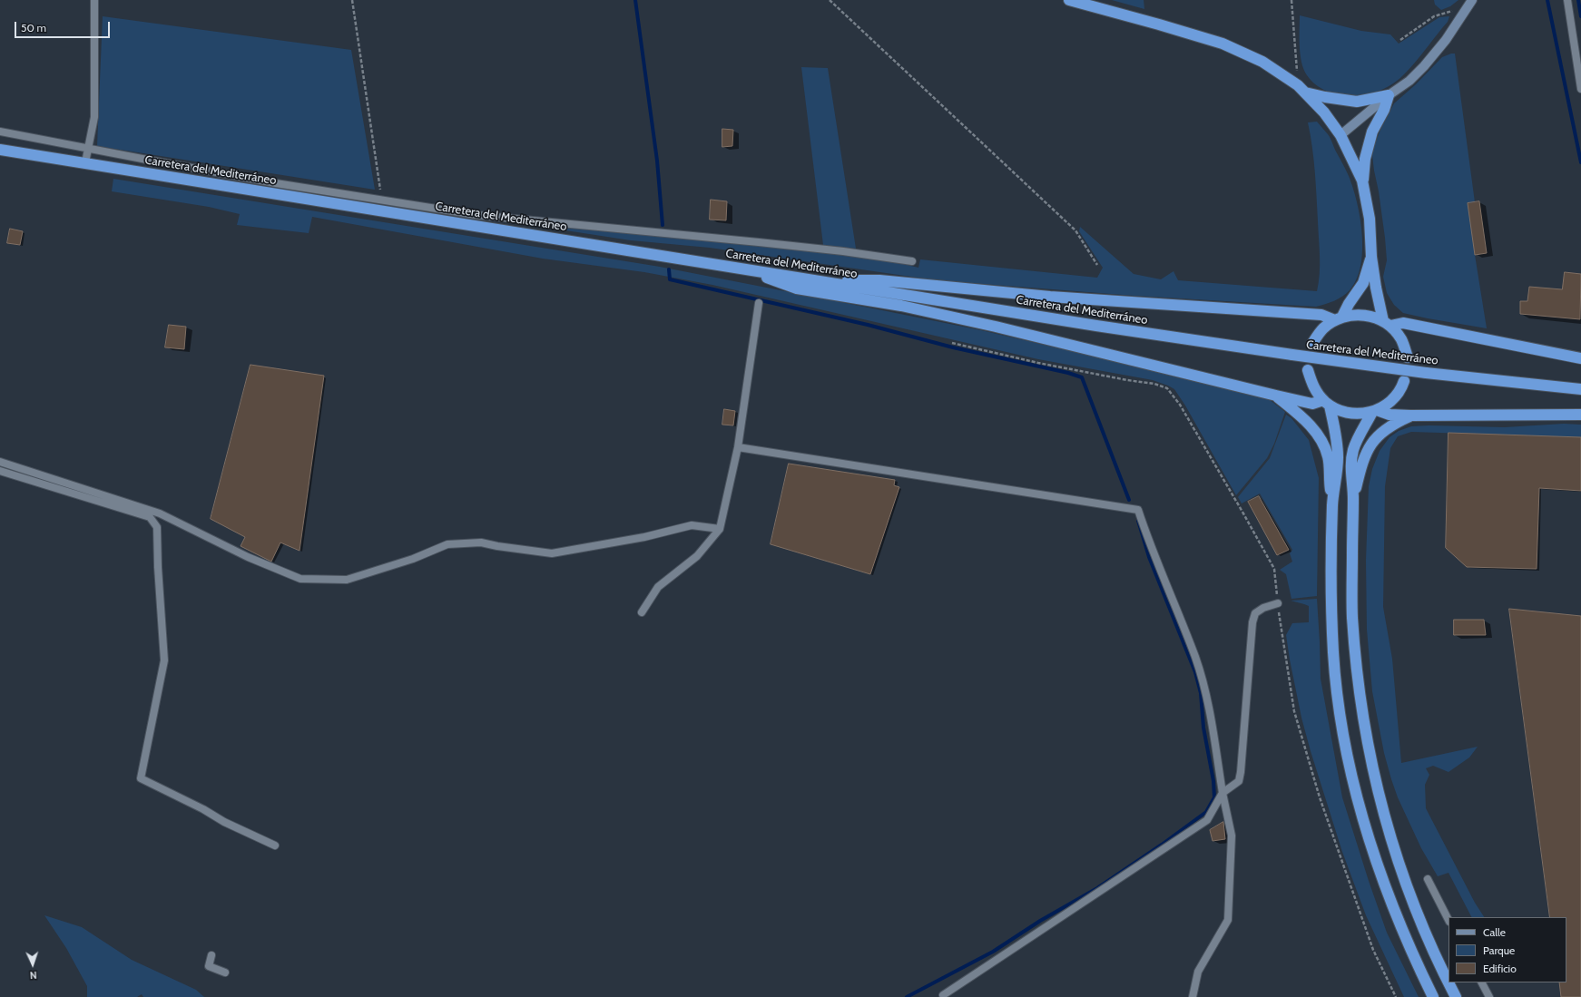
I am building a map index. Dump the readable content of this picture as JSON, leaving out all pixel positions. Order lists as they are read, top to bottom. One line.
{"streets":{"highway":["Carretera del Mediterráneo"]},"legend":["Calle","Parque","Edificio"],"scale_bar":"50 m","north":"bottom"}
